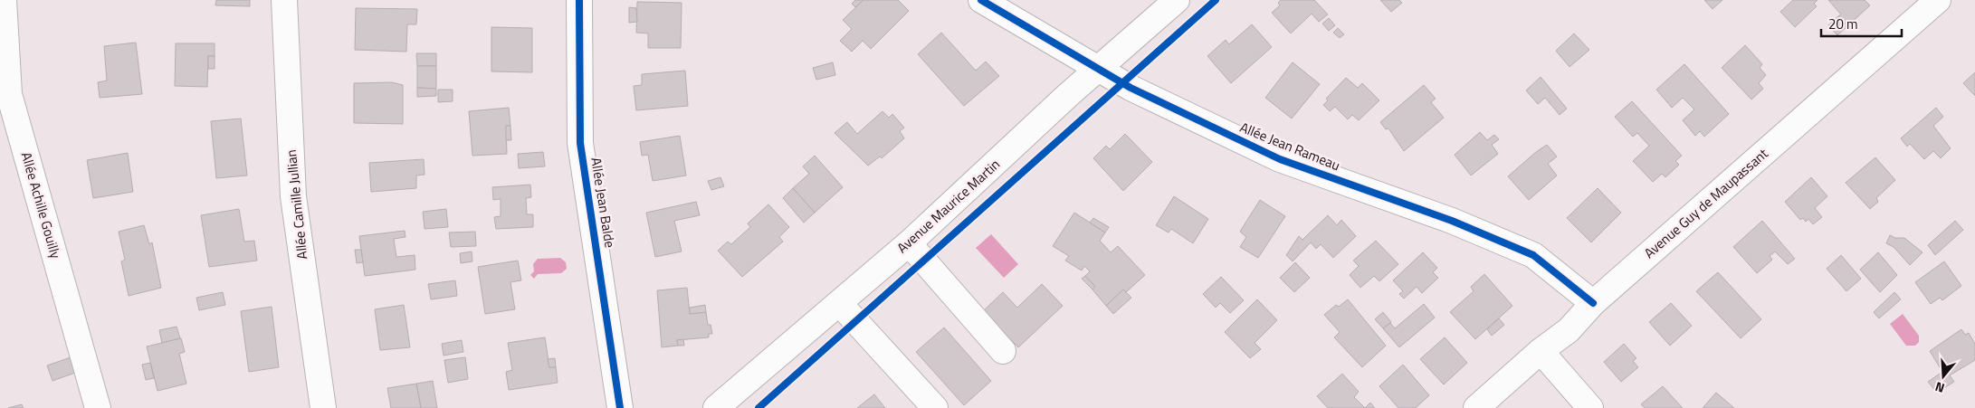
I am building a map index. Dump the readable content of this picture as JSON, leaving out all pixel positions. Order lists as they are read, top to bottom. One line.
{"streets":{"street":["Allée Jean Rameau","Allée Jean Balde","Avenue Guy de Maupassant","Allée Camille Jullian","Allée Achille Gouilly","Avenue Maurice Martin"]},"crossings":[["Allée Jean Rameau","Avenue Guy de Maupassant"],["Allée Jean Rameau","Avenue Maurice Martin"]],"scale_bar":"20 m","north":"bottom"}
